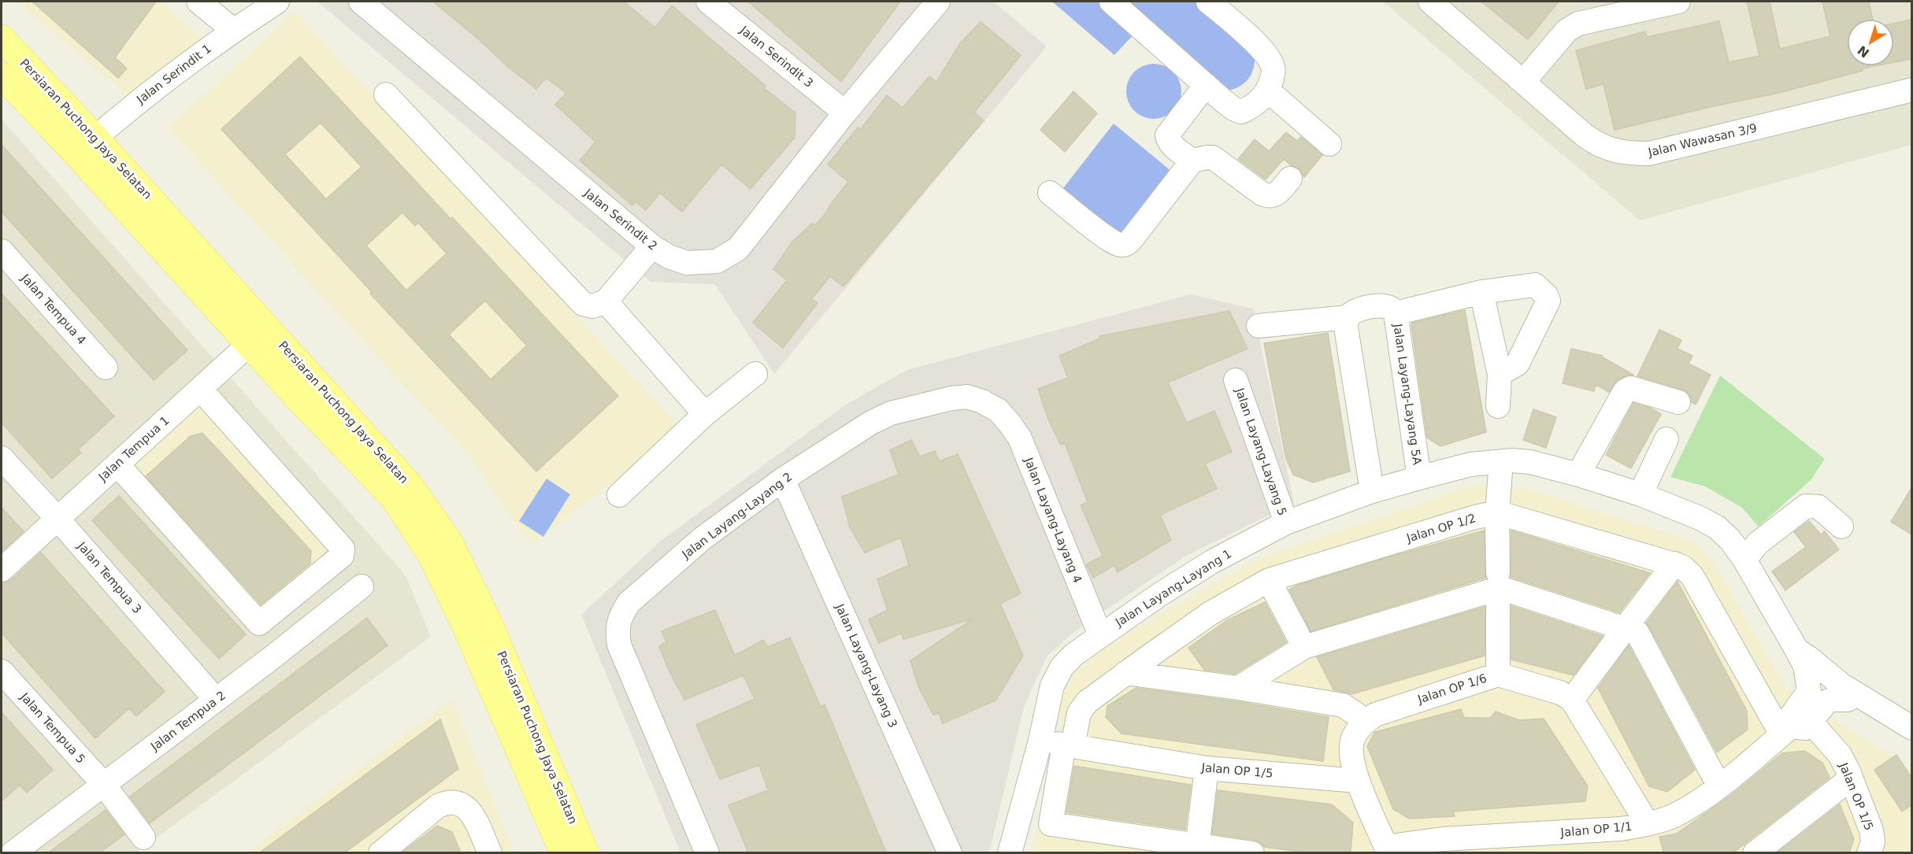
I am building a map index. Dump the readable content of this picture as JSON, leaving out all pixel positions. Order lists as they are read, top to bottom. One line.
{"streets":{"main road":["Persiaran Puchong Jaya Selatan"],"street":["Jalan Serindit 3","Jalan Serindit 1","Jalan Wawasan 3/9","Jalan Serindit 2","Jalan Tempua 4","Jalan Layang-Layang 5A","Jalan Tempua 1","Jalan Layang-Layang 5","Jalan Layang-Layang 2","Jalan Layang-Layang 4","Jalan OP 1/2","Jalan Tempua 3","Jalan Layang-Layang 1","Jalan Layang-Layang 3","Jalan OP 1/6","Jalan Tempua 2","Jalan Tempua 5","Jalan OP 1/5","Jalan OP 1/1"]},"crossings":[["Jalan Serindit 3","Jalan Serindit 2"],["Jalan Serindit 1","Persiaran Puchong Jaya Selatan"],["Persiaran Puchong Jaya Selatan","Jalan Tempua 1"],["Jalan Layang-Layang 5A","Jalan Layang-Layang 1"],["Jalan Tempua 1","Jalan Tempua 3"],["Jalan Layang-Layang 5","Jalan Layang-Layang 1"],["Jalan Layang-Layang 2","Jalan Layang-Layang 4"],["Jalan Layang-Layang 2","Jalan Layang-Layang 3"],["Jalan Layang-Layang 4","Jalan Layang-Layang 1"],["Jalan OP 1/2","Jalan Layang-Layang 1"],["Jalan OP 1/2","Jalan OP 1/5"],["Jalan OP 1/2","Jalan OP 1/1"],["Jalan Tempua 3","Jalan Tempua 2"],["Jalan Layang-Layang 1","Jalan OP 1/5"],["Jalan Layang-Layang 1","Jalan OP 1/1"],["Jalan Tempua 2","Jalan Tempua 5"],["Jalan OP 1/5","Jalan OP 1/1"]],"north":"bottom left"}
